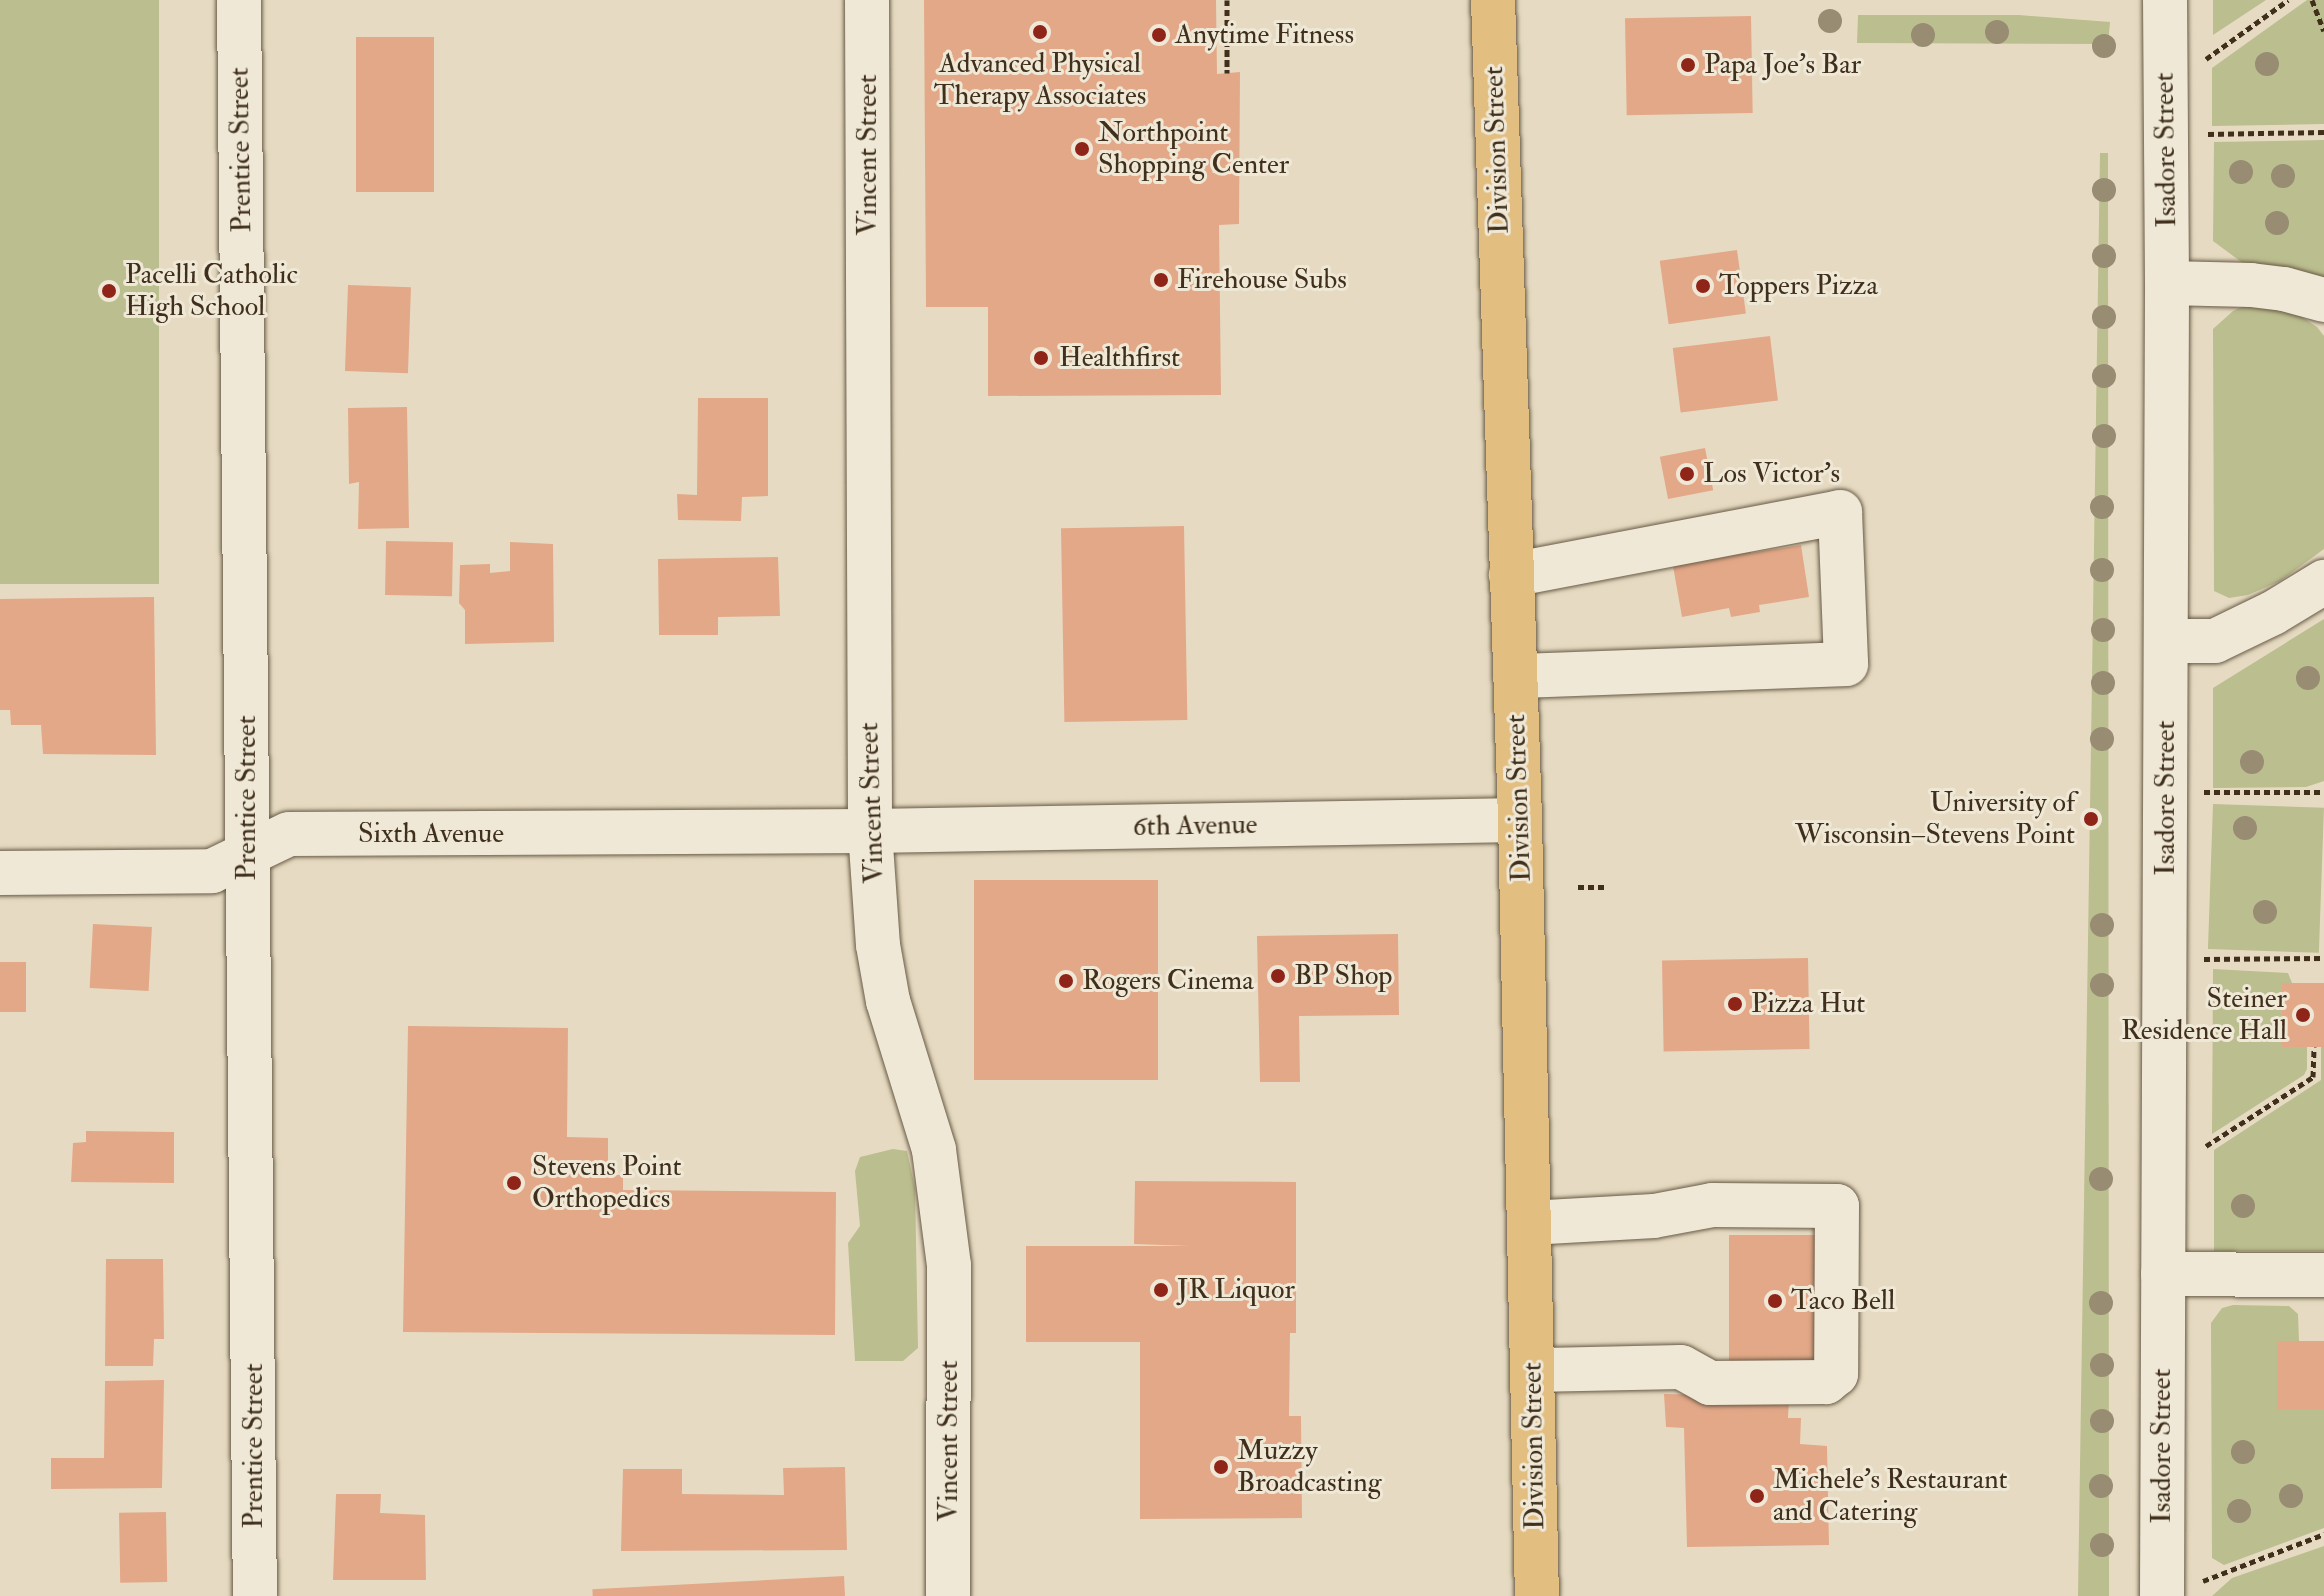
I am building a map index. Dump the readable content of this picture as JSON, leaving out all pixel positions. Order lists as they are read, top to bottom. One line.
{"streets":{"main road":["Division Street"],"street":["Prentice Street","Isadore Street","Vincent Street","6th Avenue","Sixth Avenue"]},"crossings":[["Prentice Street","Sixth Avenue"],["Division Street","6th Avenue"],["Vincent Street","6th Avenue"],["Vincent Street","Sixth Avenue"],["6th Avenue","Sixth Avenue"]],"places":["Advanced Physical Therapy Associates","Anytime Fitness","Papa Joe's Bar","Northpoint Shopping Center","Firehouse Subs","Toppers Pizza","Pacelli Catholic High School","Healthfirst","Los Victor's","University of Wisconsin–Stevens Point","BP Shop","Rogers Cinema","Pizza Hut","Steiner Residence Hall","Stevens Point Orthopedics","JR Liquor","Taco Bell","Muzzy Broadcasting","Michele's Restaurant and Catering"]}
